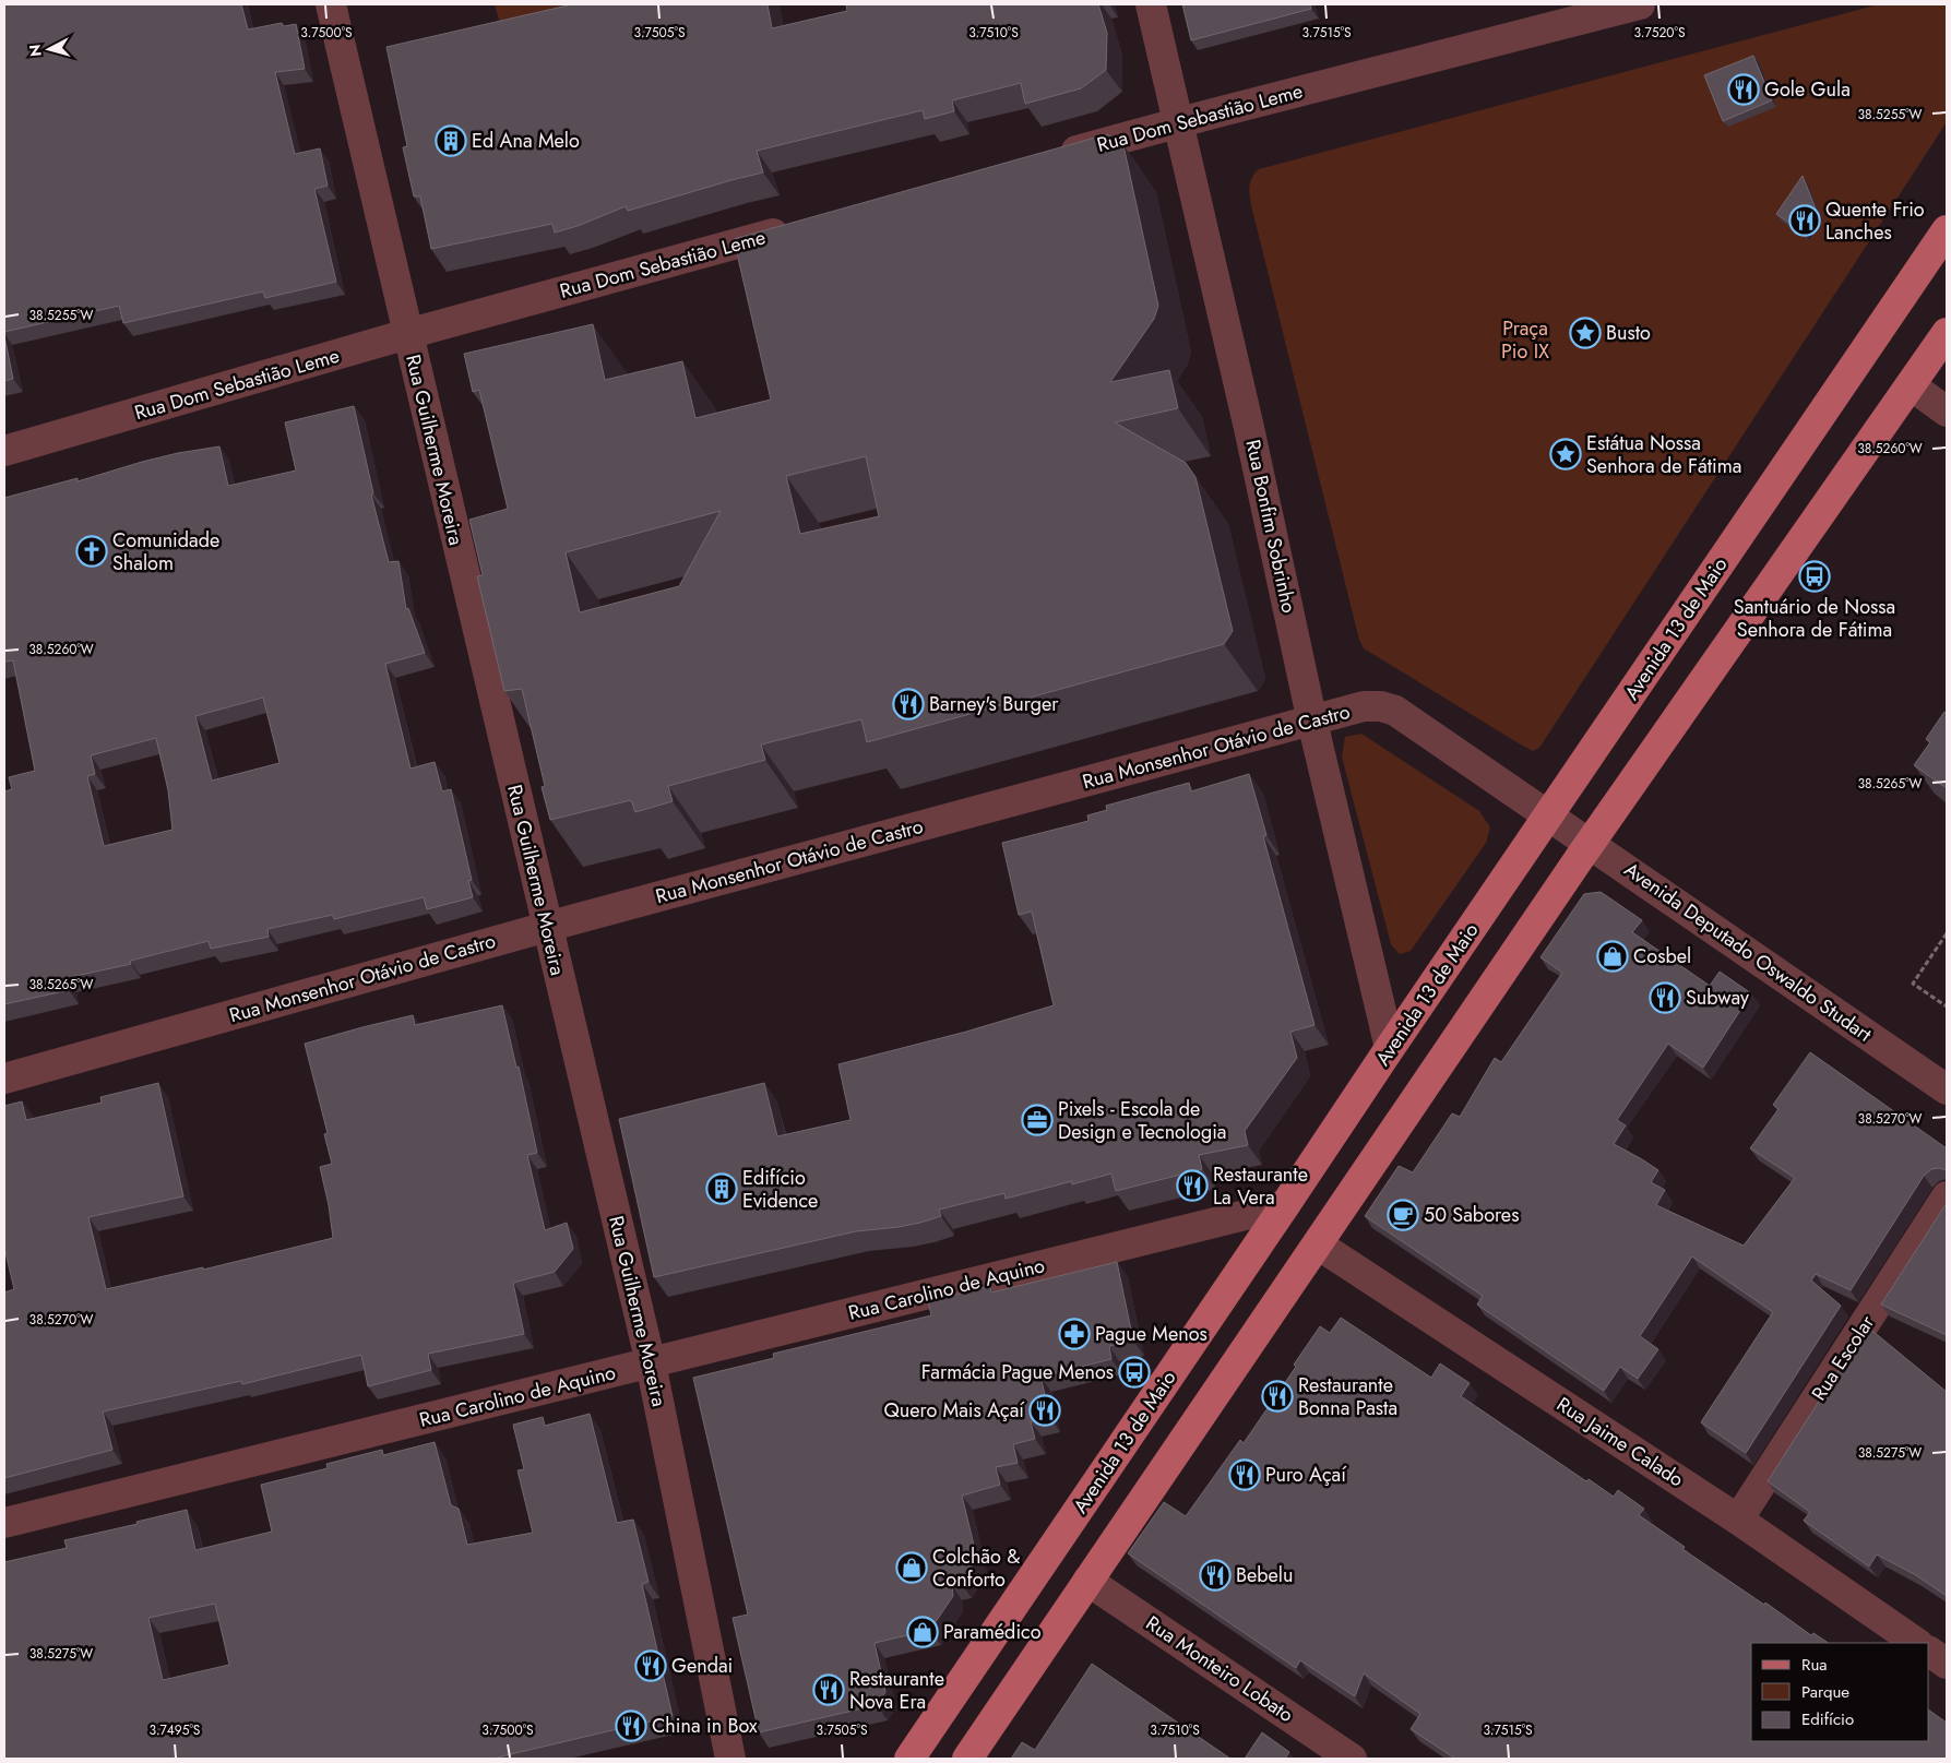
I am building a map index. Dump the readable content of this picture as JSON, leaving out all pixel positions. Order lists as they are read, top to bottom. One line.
{"streets":{"main road":["Avenida 13 de Maio"],"street":["Rua Dom Sebastião Leme","Rua Guilherme Moreira","Rua Bonfim Sobrinho","Rua Monsenhor Otávio de Castro","Avenida Deputado Oswaldo Studart","Rua Carolino de Aquino","Rua Escolar","Rua Jaime Calado","Rua Monteiro Lobato"]},"crossings":[["Rua Dom Sebastião Leme","Rua Guilherme Moreira"],["Rua Dom Sebastião Leme","Rua Bonfim Sobrinho"],["Rua Guilherme Moreira","Rua Monsenhor Otávio de Castro"],["Rua Guilherme Moreira","Rua Carolino de Aquino"],["Rua Bonfim Sobrinho","Avenida 13 de Maio"],["Rua Bonfim Sobrinho","Rua Monsenhor Otávio de Castro"],["Avenida 13 de Maio","Rua Monsenhor Otávio de Castro"],["Avenida 13 de Maio","Avenida Deputado Oswaldo Studart"],["Avenida 13 de Maio","Rua Carolino de Aquino"],["Rua Monsenhor Otávio de Castro","Avenida Deputado Oswaldo Studart"],["Rua Escolar","Rua Jaime Calado"]],"parks":["Praça Pio IX"],"places":{"restaurant":["Gole Gula","Quente Frio Lanches","Barney's Burger","Subway","Restaurante La Vera","Restaurante Bonna Pasta","Quero Mais Açaí","Puro Açaí","Bebelu","Gendai","Restaurante Nova Era","China in Box"],"building":["Ed Ana Melo","Edifício Evidence"],"place":["Busto","Estátua Nossa Senhora de Fátima"],"church":["Comunidade Shalom"],"bus stop":["Santuário de Nossa Senhora de Fátima","Farmácia Pague Menos"],"shop":["Cosbel","Colchão & Conforto","Paramédico"],"office":["Pixels - Escola de Design e Tecnologia"],"cafe":["50 Sabores"],"pharmacy":["Pague Menos"]},"legend":["Rua","Parque","Edifício"],"north":"left","coordinates":["3.7500°S","3.7505°S","3.7510°S","3.7515°S","3.7520°S","38.5255°W","38.5260°W","38.5265°W","38.5270°W","38.5275°W","3.7495°S"]}
